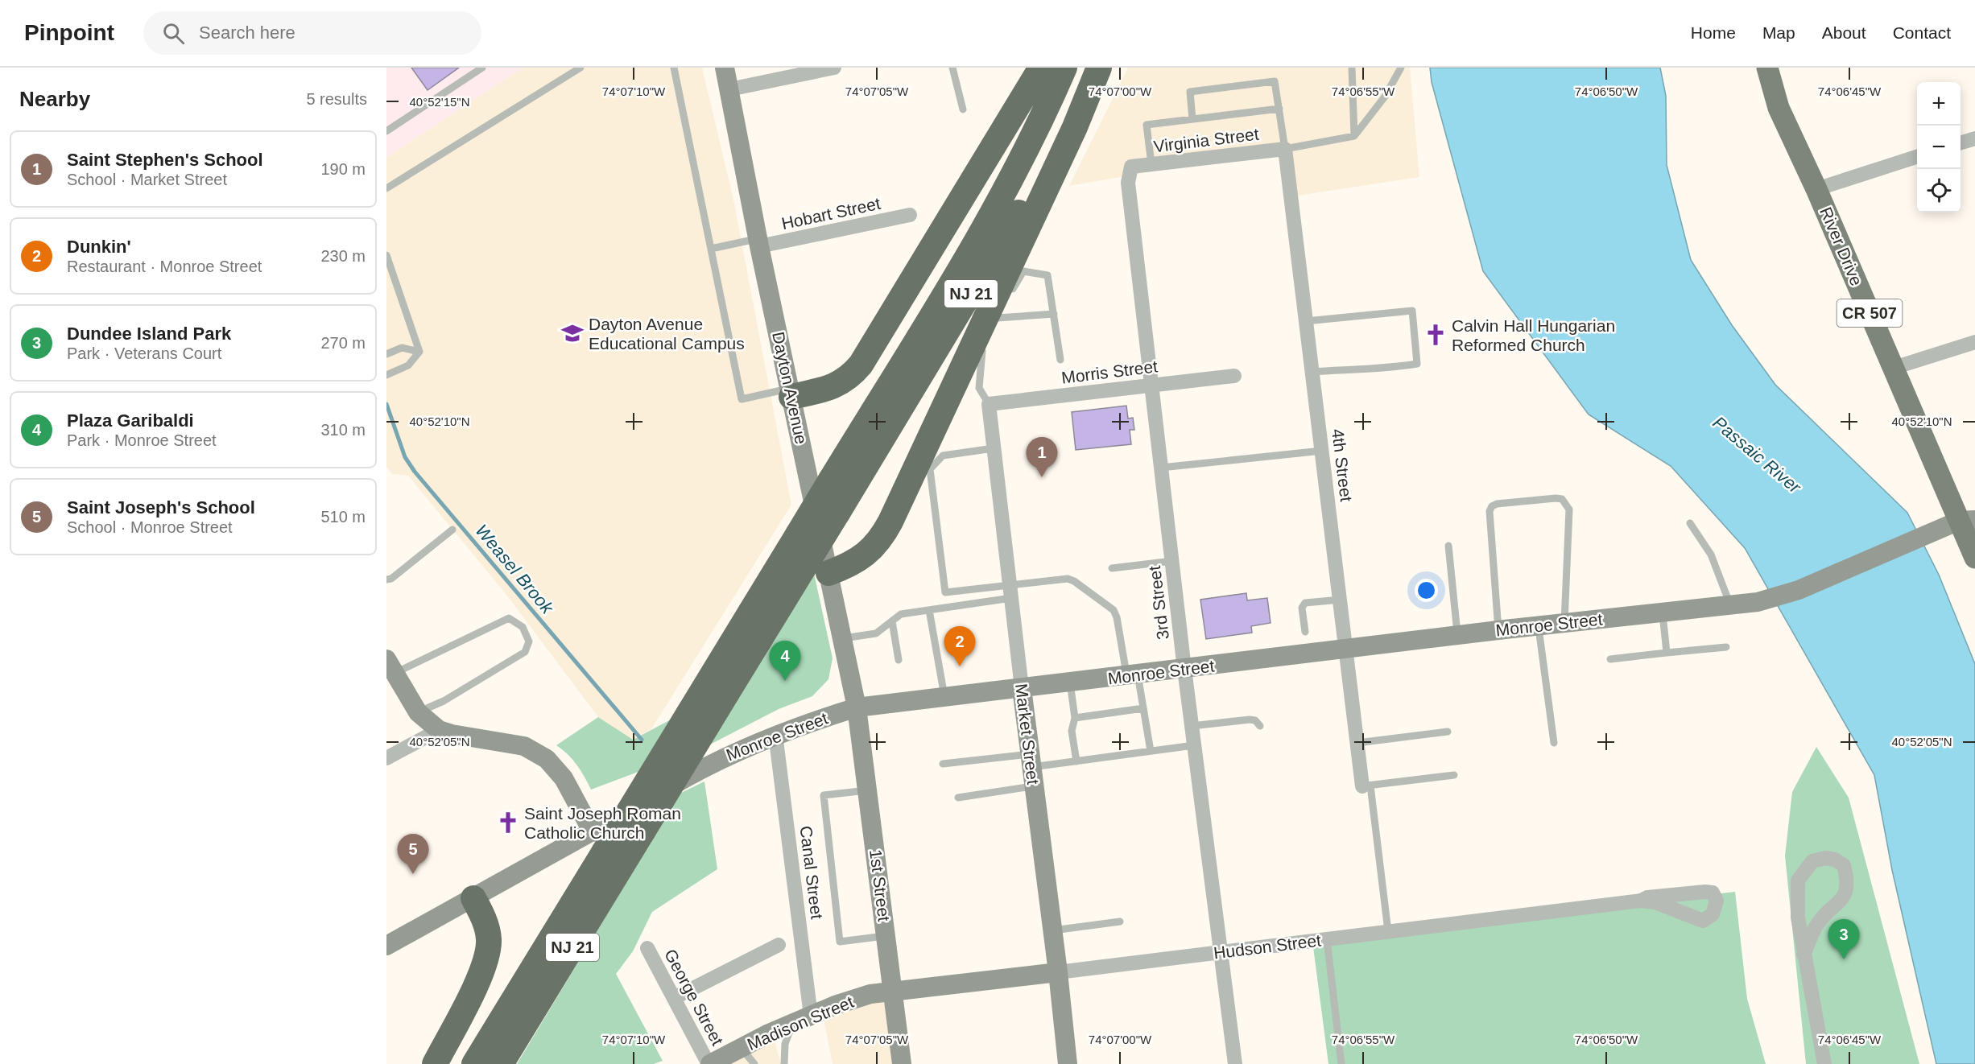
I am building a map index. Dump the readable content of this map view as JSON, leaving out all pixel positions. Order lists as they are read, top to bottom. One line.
{"streets":{"highway":["NJ 21"],"main road":["River Drive","CR 507","Dayton Avenue","Monroe Street","Market Street","1st Street","Hudson Street","Madison Street"],"street":["Virginia Street","Hobart Street","Morris Street","4th Street","3rd Street","Canal Street","George Street"]},"crossings":[["Virginia Street","4th Street"],["Virginia Street","3rd Street"],["Hobart Street","Dayton Avenue"],["River Drive","Monroe Street"],["NJ 21","Monroe Street"],["Morris Street","3rd Street"],["Morris Street","Market Street"],["Dayton Avenue","Monroe Street"],["Dayton Avenue","1st Street"],["4th Street","Monroe Street"],["3rd Street","Monroe Street"],["3rd Street","Hudson Street"],["Monroe Street","Market Street"],["Monroe Street","Canal Street"],["Monroe Street","1st Street"],["Market Street","Hudson Street"],["Canal Street","Madison Street"],["1st Street","Hudson Street"],["1st Street","Madison Street"],["Hudson Street","Madison Street"],["George Street","Madison Street"]],"water":["Passaic River","Weasel Brook"],"places":{"school or university":["Dayton Avenue Educational Campus"],"church":["Calvin Hall Hungarian Reformed Church","Saint Joseph Roman Catholic Church"]},"page":{"header":"Pinpoint","search":"Search here","nav":["Home","Map","About","Contact"],"heading":["Nearby","5 results"],"map_buttons":["+","−"],"list":[{"mark":"1","name":"Saint Stephen's School","note":"School · Market Street","value":"190 m"},{"mark":"2","name":"Dunkin'","note":"Restaurant · Monroe Street","value":"230 m"},{"mark":"3","name":"Dundee Island Park","note":"Park · Veterans Court","value":"270 m"},{"mark":"4","name":"Plaza Garibaldi","note":"Park · Monroe Street","value":"310 m"},{"mark":"5","name":"Saint Joseph's School","note":"School · Monroe Street","value":"510 m"}],"pins":["1","2","4","5","3"]},"coordinates":["74°07'10\"W","74°07'05\"W","74°07'00\"W","74°06'55\"W","74°06'50\"W","74°06'45\"W","40°52'15\"N","40°52'10\"N","40°52'05\"N"]}
